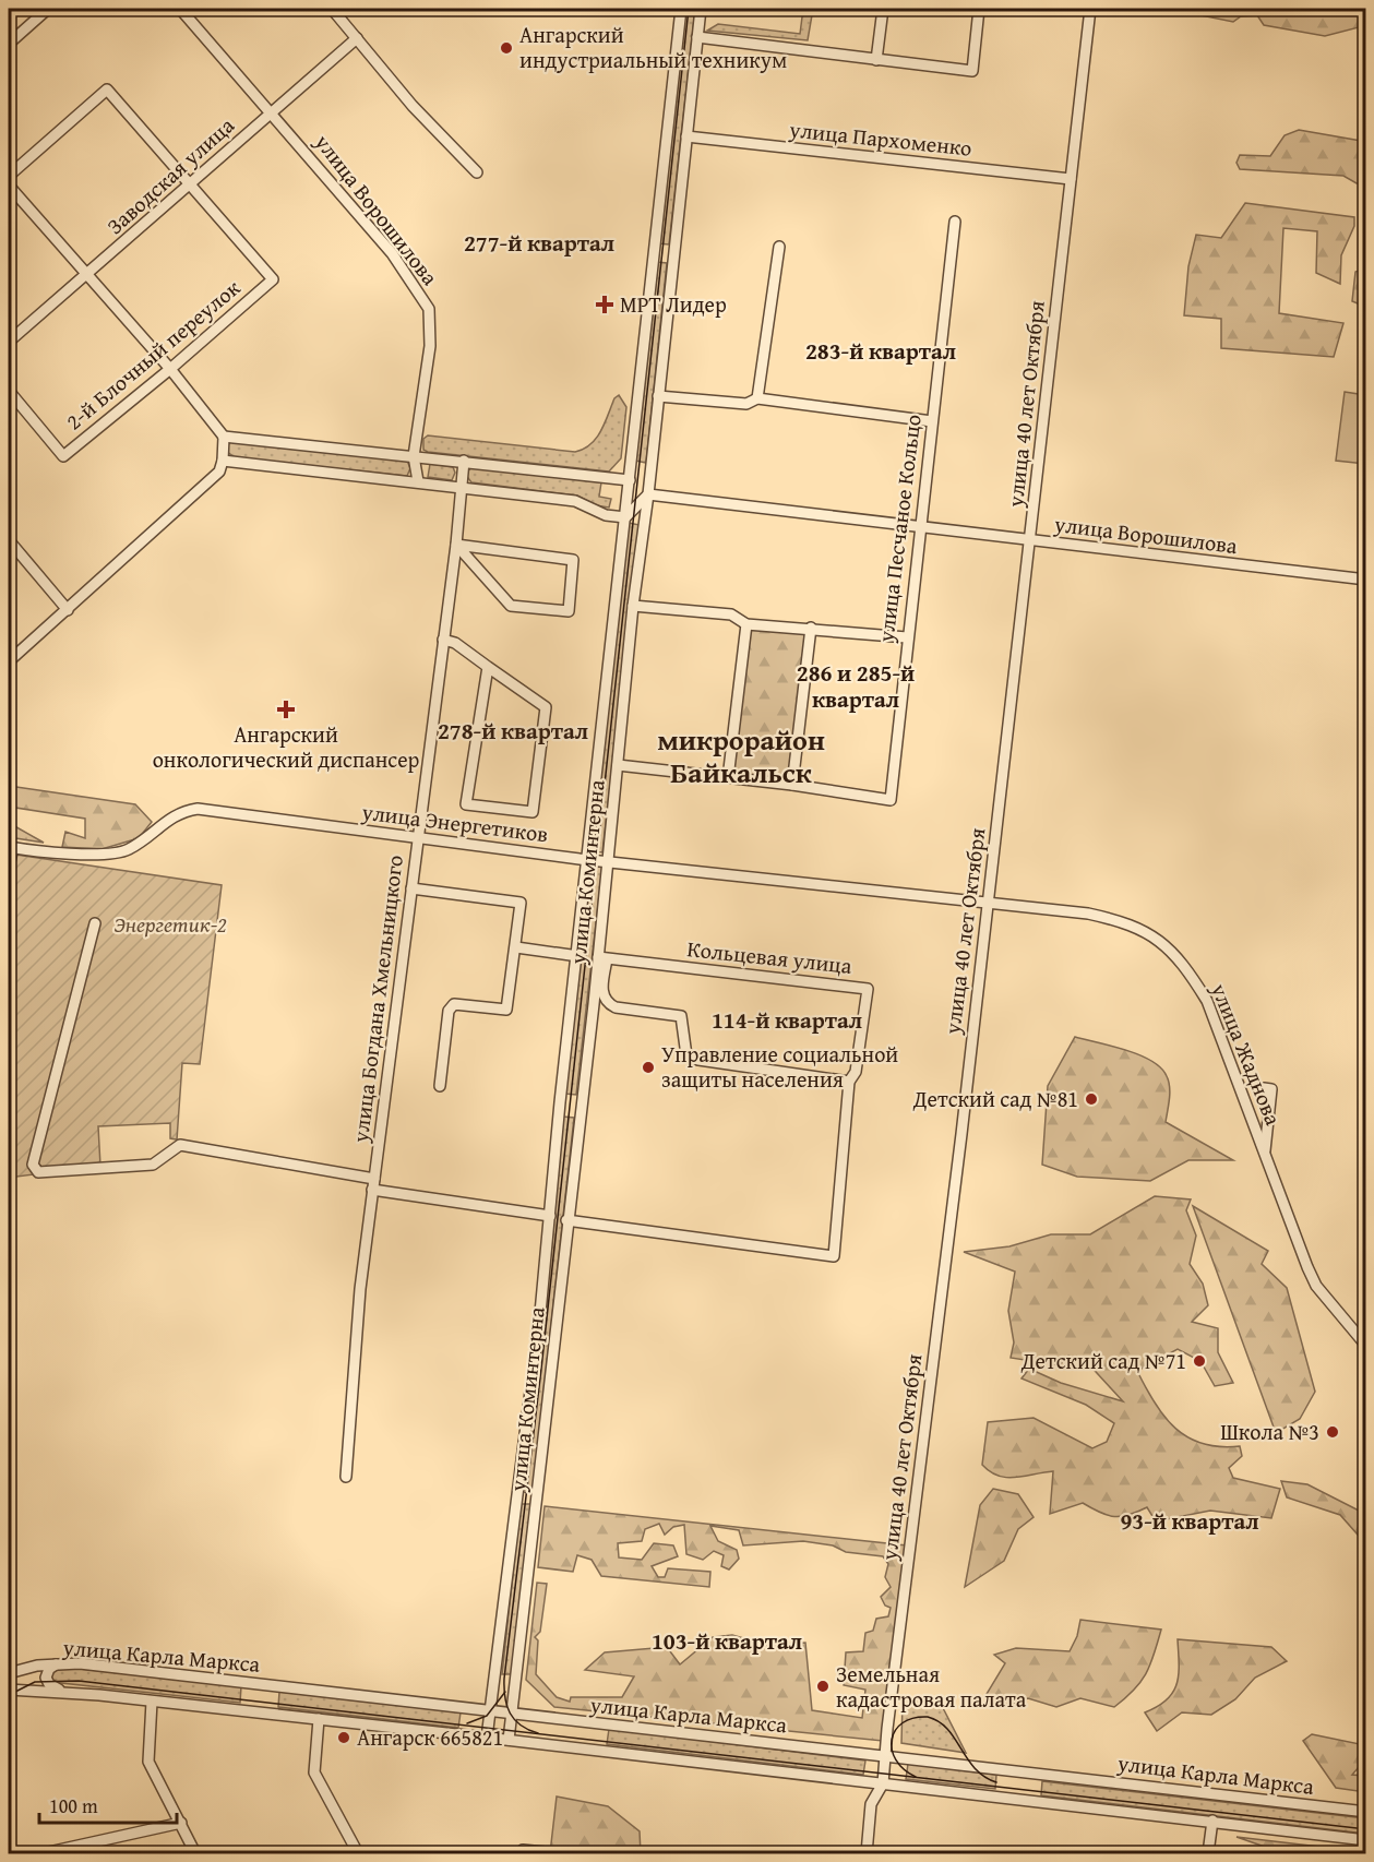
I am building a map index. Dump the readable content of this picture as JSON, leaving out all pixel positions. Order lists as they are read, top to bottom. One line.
{"streets":{"street":["улица Пархоменко","Заводская улица","улица Ворошилова","2-й Блочный переулок","улица 40 лет Октября","улица Песчаное Кольцо","улица Энергетиков","улица Коминтерна","Кольцевая улица","улица Богдана Хмельницкого","улица Жаднова","улица Карла Маркса"]},"crossings":[["улица Пархоменко","улица 40 лет Октября"],["улица Пархоменко","улица Коминтерна"],["Заводская улица","улица Ворошилова"],["Заводская улица","2-й Блочный переулок"],["улица Ворошилова","улица 40 лет Октября"],["улица Ворошилова","улица Песчаное Кольцо"],["улица Ворошилова","улица Коминтерна"],["улица 40 лет Октября","улица Энергетиков"],["улица 40 лет Октября","улица Жаднова"],["улица 40 лет Октября","улица Карла Маркса"],["улица Песчаное Кольцо","улица Коминтерна"],["улица Энергетиков","улица Коминтерна"],["улица Энергетиков","улица Богдана Хмельницкого"],["улица Энергетиков","улица Жаднова"],["улица Коминтерна","Кольцевая улица"],["улица Коминтерна","улица Карла Маркса"]],"districts":["277-й квартал","283-й квартал","286 и 285-й квартал","278-й квартал","микрорайон Байкальск","114-й квартал","93-й квартал","103-й квартал"],"parks":["Энергетик-2"],"places":{"other":["Ангарский индустриальный техникум","Управление социальной защиты населения","Детский сад №81","Детский сад №71","Школа №3","Земельная кадастровая палата","Ангарск 665821"],"health":["МРТ Лидер","Ангарский онкологический диспансер"]},"scale_bar":"100 m"}
